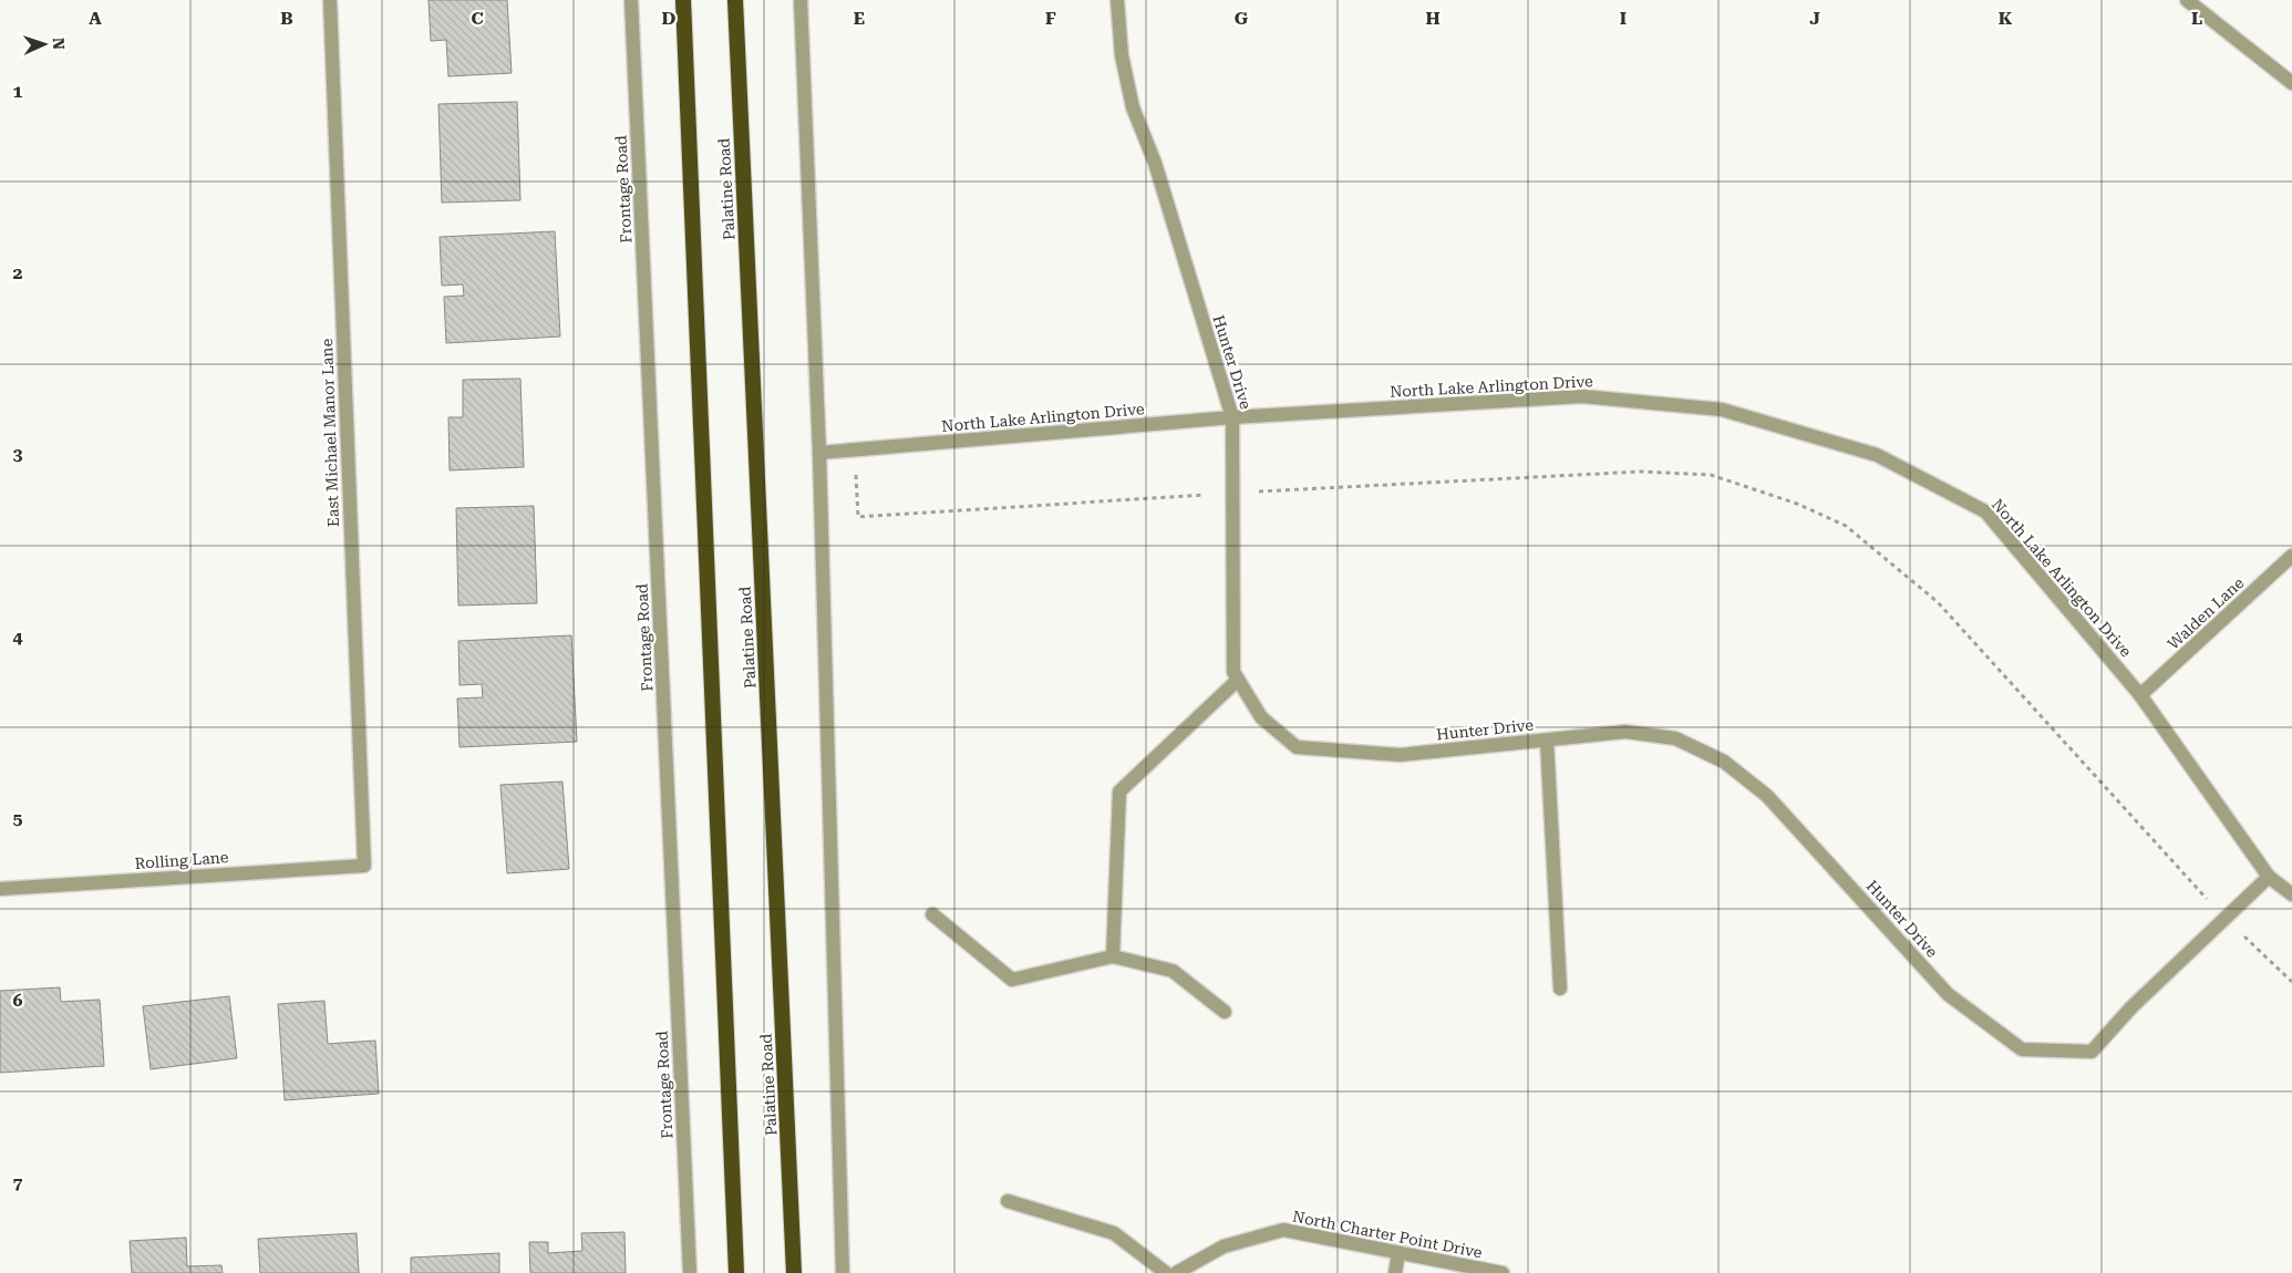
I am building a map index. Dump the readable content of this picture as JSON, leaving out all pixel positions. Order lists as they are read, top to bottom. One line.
{"streets":{"highway":["Palatine Road"],"street":["Frontage Road","Hunter Drive","North Lake Arlington Drive","East Michael Manor Lane","Walden Lane","Rolling Lane","North Charter Point Drive"]},"crossings":[["Hunter Drive","North Lake Arlington Drive"],["North Lake Arlington Drive","Walden Lane"],["East Michael Manor Lane","Rolling Lane"]],"north":"right","grid":{"columns":["A","B","C","D","E","F","G","H","I","J","K","L"],"rows":["1","2","3","4","5","6","7"]}}
